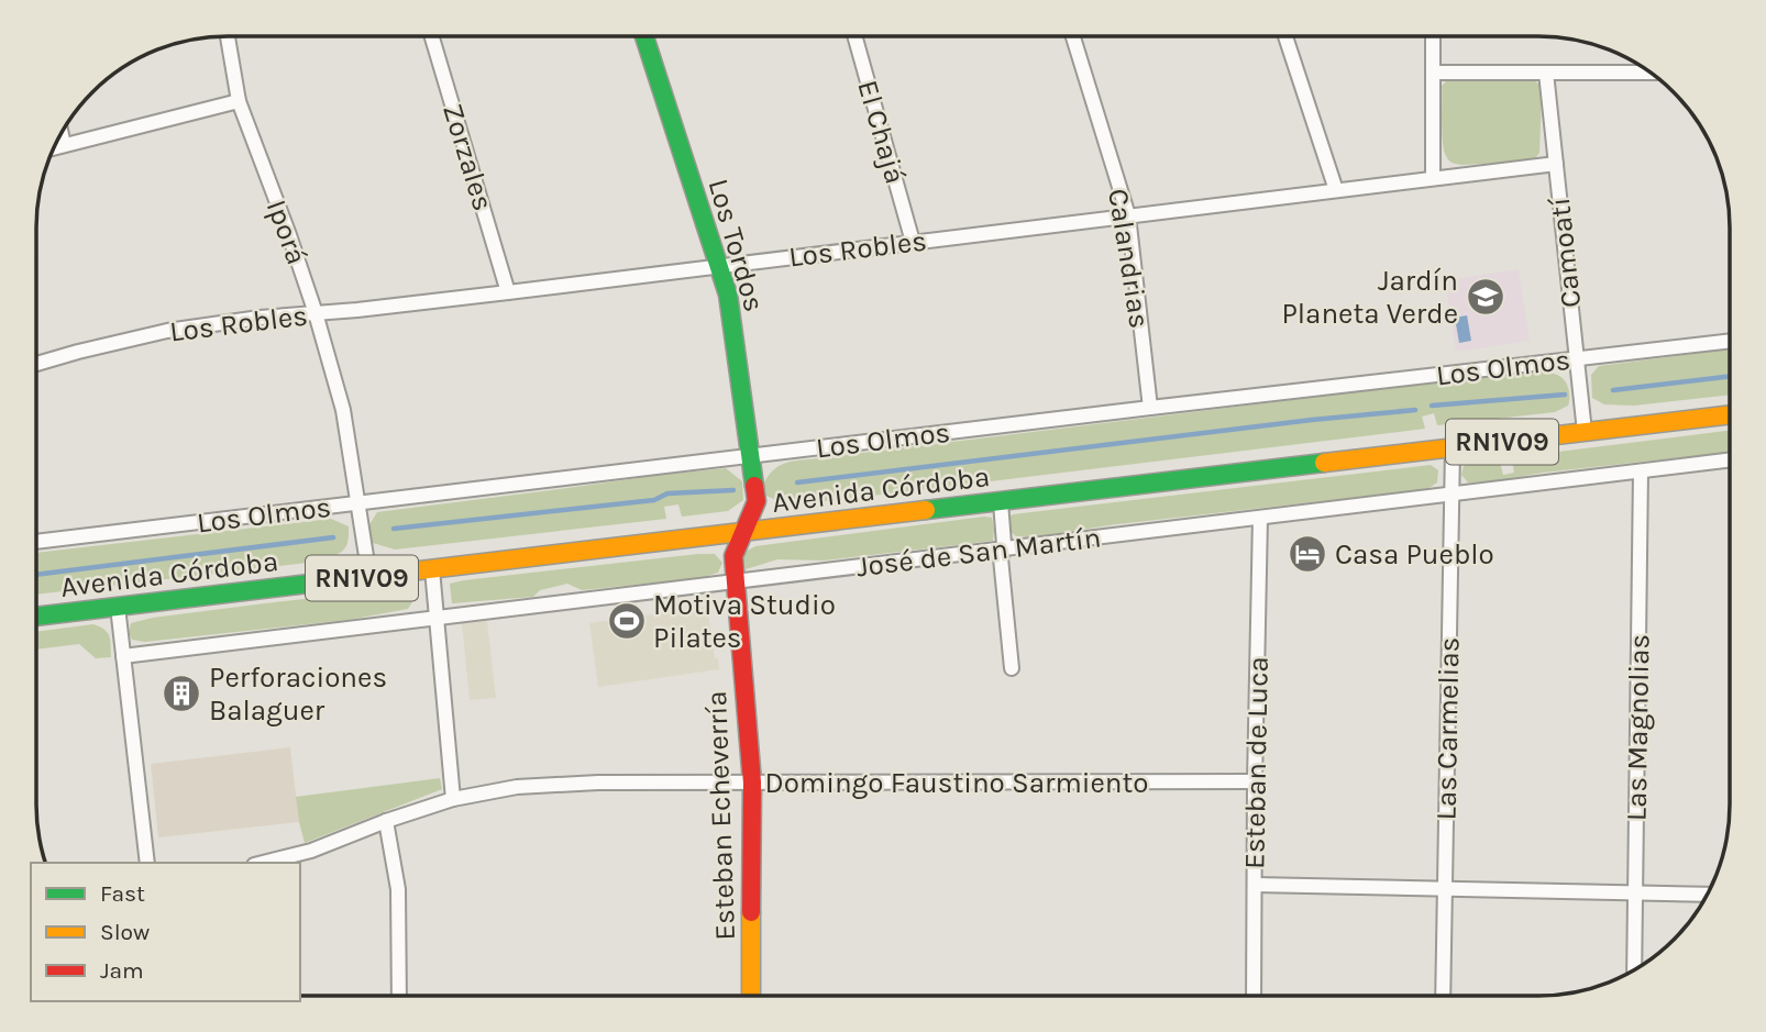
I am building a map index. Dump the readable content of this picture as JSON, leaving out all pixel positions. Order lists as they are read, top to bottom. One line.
{"streets":{"main road":["Los Tordos","RN1V09","Avenida Córdoba","Esteban Echeverría"],"street":["El Chajá","Zorzales","Iporá","Los Robles","Camoatí","Calandrias","Los Olmos","José de San Martín","Las Magnolias","Las Carmelias","Esteban de Luca","Domingo Faustino Sarmiento"]},"crossings":[["El Chajá","Los Robles"],["Zorzales","Los Robles"],["Iporá","Los Robles"],["Iporá","Los Olmos"],["Iporá","Avenida Córdoba"],["Los Tordos","Los Robles"],["Los Tordos","Los Olmos"],["Los Tordos","Avenida Córdoba"],["Los Tordos","Esteban Echeverría"],["Los Robles","Camoatí"],["Los Robles","Calandrias"],["Camoatí","Los Olmos"],["Camoatí","Avenida Córdoba"],["Calandrias","Los Olmos"],["Avenida Córdoba","Las Carmelias"],["Avenida Córdoba","Esteban Echeverría"],["José de San Martín","Las Magnolias"],["José de San Martín","Las Carmelias"],["José de San Martín","Esteban de Luca"],["José de San Martín","Esteban Echeverría"],["Esteban de Luca","Domingo Faustino Sarmiento"],["Domingo Faustino Sarmiento","Esteban Echeverría"]],"places":{"school or university":["Jardín Planeta Verde"],"hotel":["Casa Pueblo"],"sports":["Motiva Studio Pilates"],"building":["Perforaciones Balaguer"]},"legend":["Fast","Slow","Jam"]}
